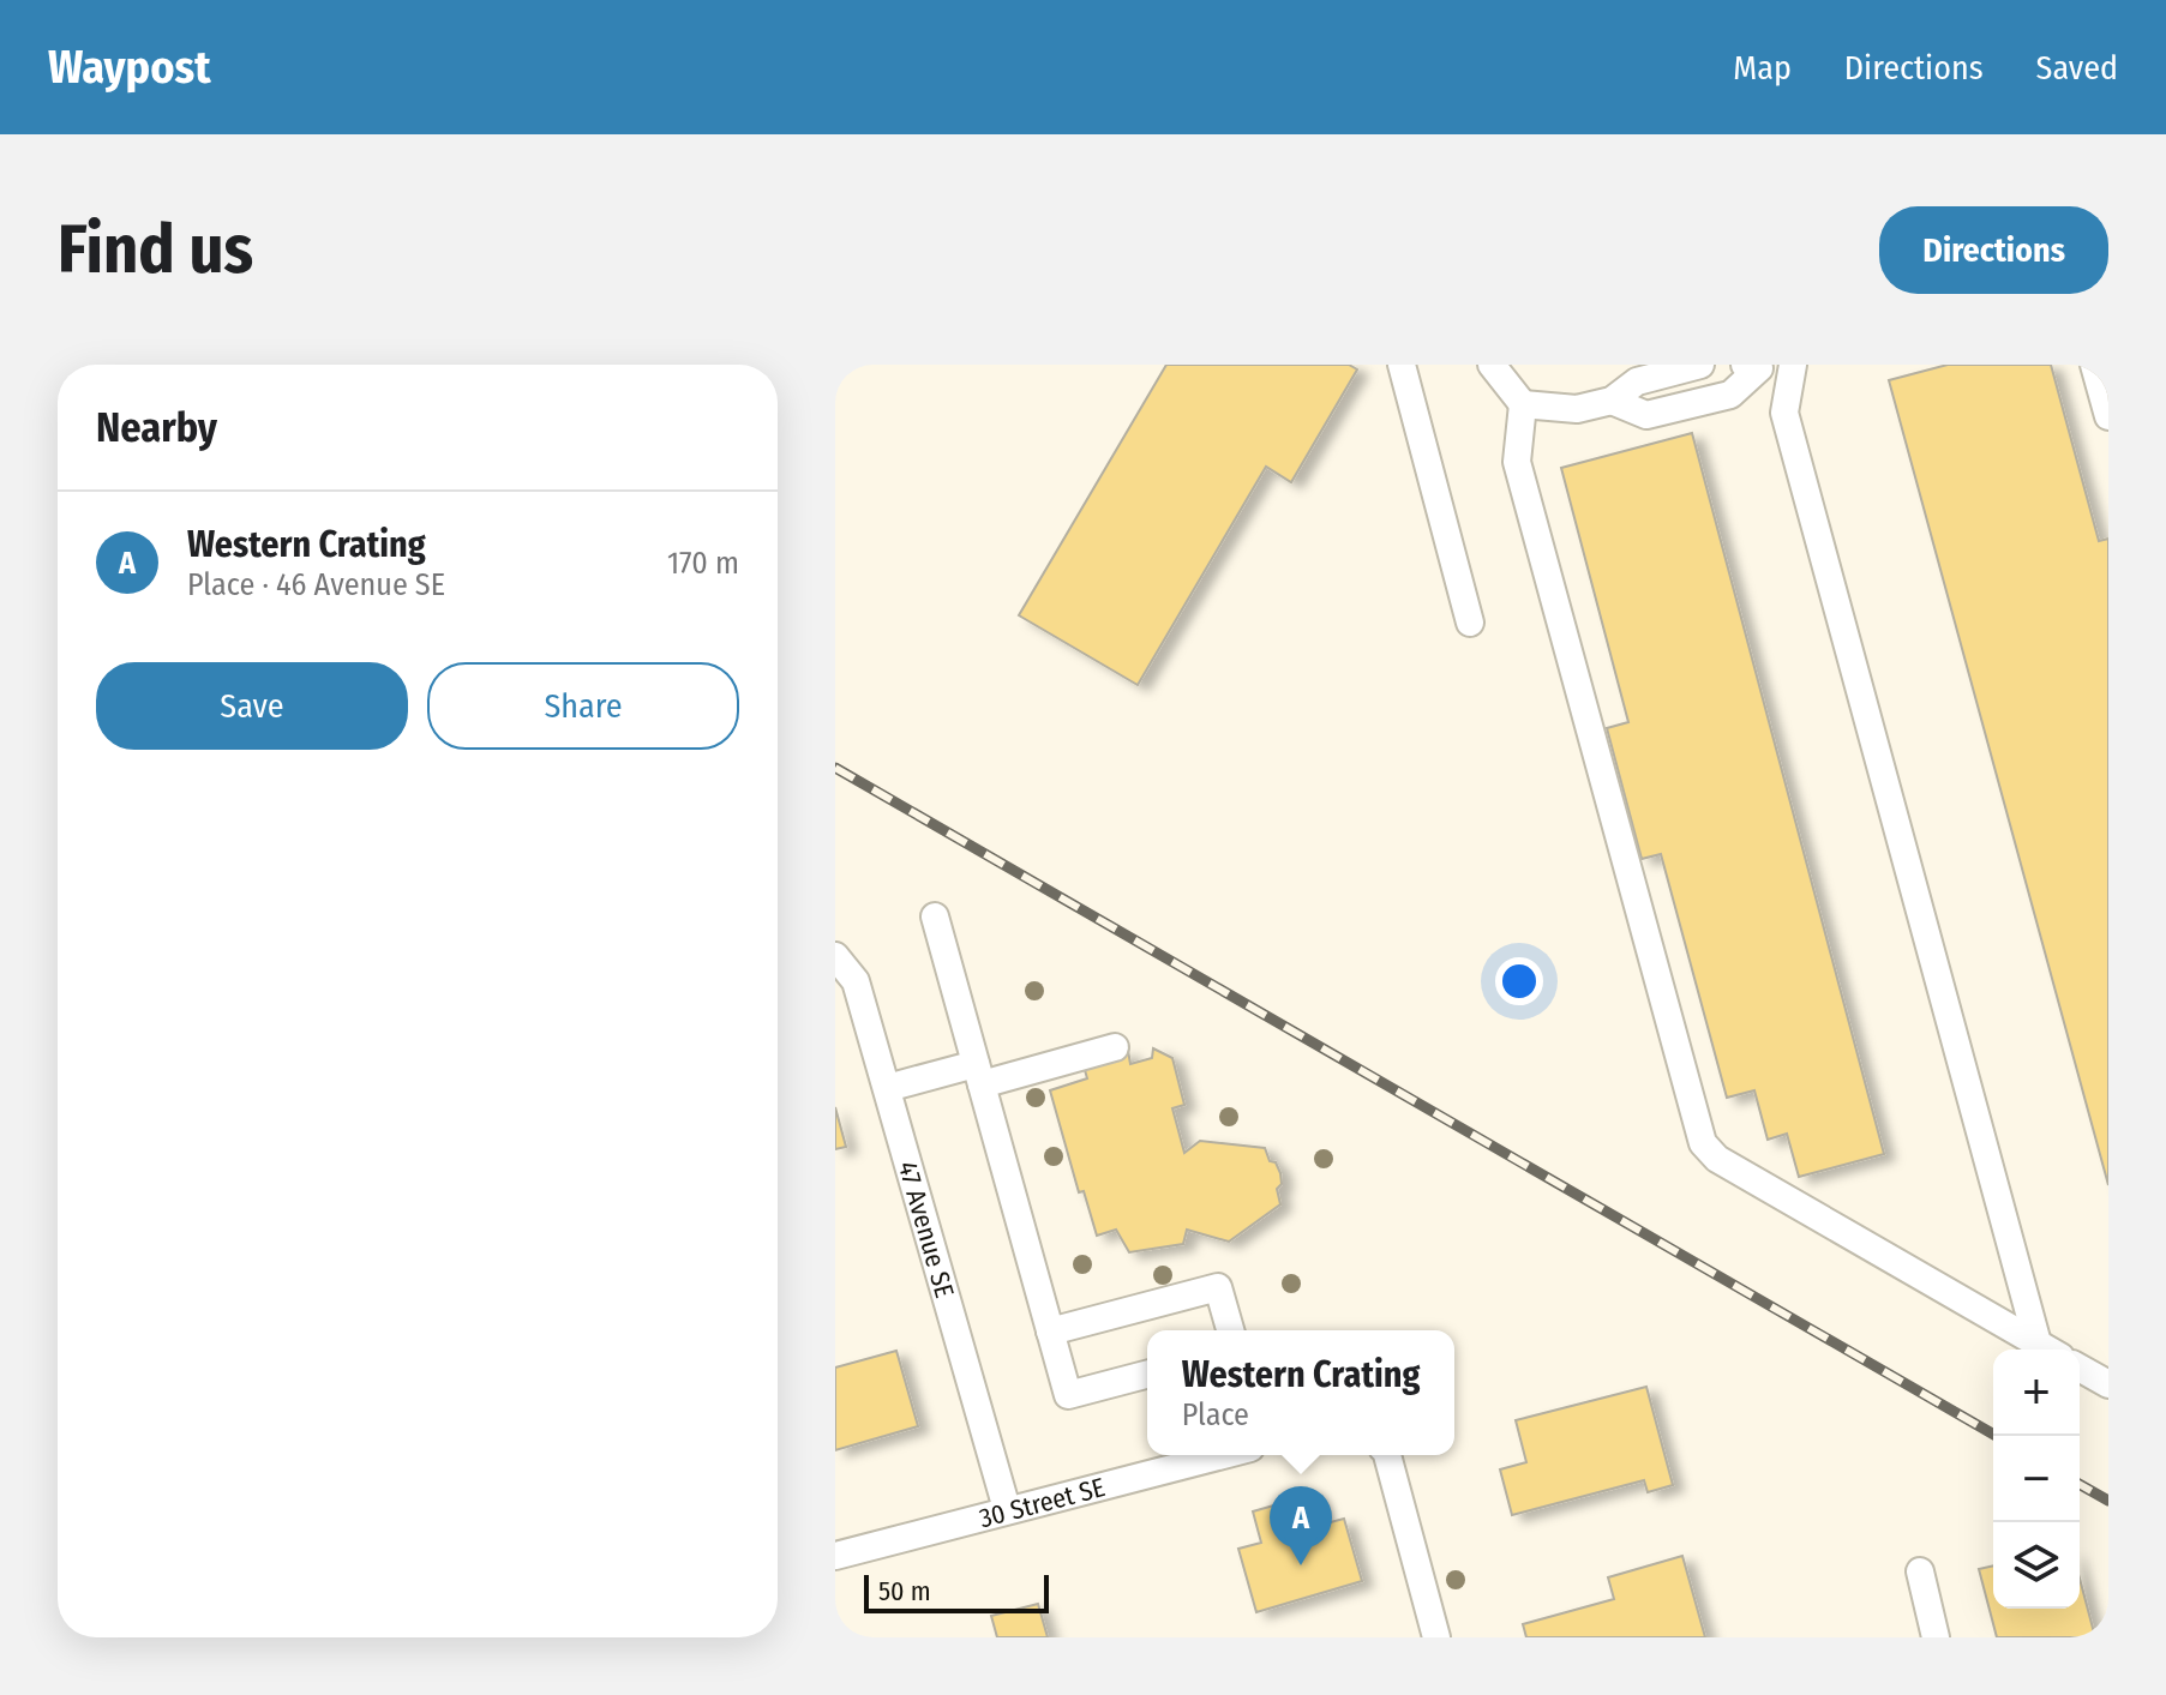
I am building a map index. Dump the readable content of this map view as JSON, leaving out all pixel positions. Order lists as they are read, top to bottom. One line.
{"streets":{"street":["47 Avenue SE","30 Street SE"]},"crossings":[["47 Avenue SE","30 Street SE"]],"scale_bar":"50 m","page":{"header":"Waypost","nav":["Map","Directions","Saved"],"buttons":["Directions",["Save","Share"]],"title":"Find us","heading":"Nearby","list":[{"mark":"A","name":"Western Crating","note":"Place · 46 Avenue SE","value":"170 m"}],"popup":["Western Crating","Place"],"map_buttons":["+","−"],"pins":"A","scale":"50 m"}}
